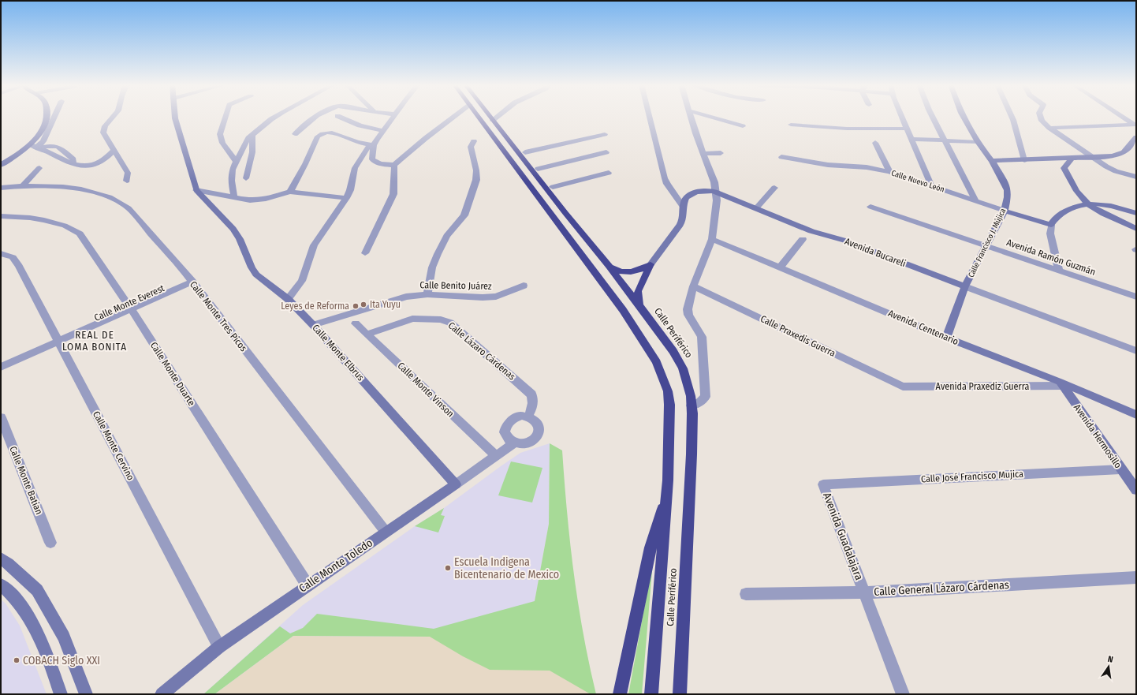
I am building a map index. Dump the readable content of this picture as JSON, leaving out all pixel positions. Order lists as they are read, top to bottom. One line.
{"streets":{"highway":["Calle Periférico"],"street":["Calle Nuevo León","Calle Francisco J. Mújica","Avenida Bucareli","Avenida Ramón Guzmán","Calle Benito Juárez","Calle Monte Everest","Calle Monte Tres Picos","Avenida Centenario","Calle Praxedis Guerra","Calle Lázaro Cárdenas","Calle Monte Elbrus","Calle Monte Duarte","Avenida Praxediz Guerra","Calle Monte Vinson","Avenida Hermosillo","Calle Monte Cervino","Calle José Francisco Mujica","Calle Monte Batian","Avenida Guadalajara","Calle Monte Toledo","Calle General Lázaro Cárdenas"]},"crossings":[["Calle Nuevo León","Calle Francisco J. Mújica"],["Calle Francisco J. Mújica","Avenida Bucareli"],["Calle Francisco J. Mújica","Avenida Ramón Guzmán"],["Calle Francisco J. Mújica","Avenida Centenario"],["Calle Benito Juárez","Calle Monte Elbrus"],["Calle Monte Everest","Calle Monte Tres Picos"],["Calle Monte Everest","Calle Monte Duarte"],["Calle Monte Everest","Calle Monte Cervino"],["Calle Monte Tres Picos","Calle Monte Toledo"],["Avenida Centenario","Avenida Praxediz Guerra"],["Avenida Centenario","Avenida Hermosillo"],["Calle Praxedis Guerra","Avenida Praxediz Guerra"],["Calle Lázaro Cárdenas","Calle Monte Vinson"],["Calle Lázaro Cárdenas","Calle Monte Toledo"],["Calle Monte Elbrus","Calle Monte Toledo"],["Calle Monte Duarte","Calle Monte Toledo"],["Avenida Praxediz Guerra","Avenida Hermosillo"],["Calle Monte Vinson","Calle Monte Toledo"],["Avenida Hermosillo","Calle José Francisco Mujica"],["Calle Monte Cervino","Calle Monte Toledo"],["Calle José Francisco Mujica","Avenida Guadalajara"],["Avenida Guadalajara","Calle General Lázaro Cárdenas"]],"districts":["REAL DE LOMA BONITA"],"places":["Ita Yuyu","Leyes de Reforma","Escuela Indigena Bicentenario de Mexico","COBACH Siglo XXI"],"north":"top"}
